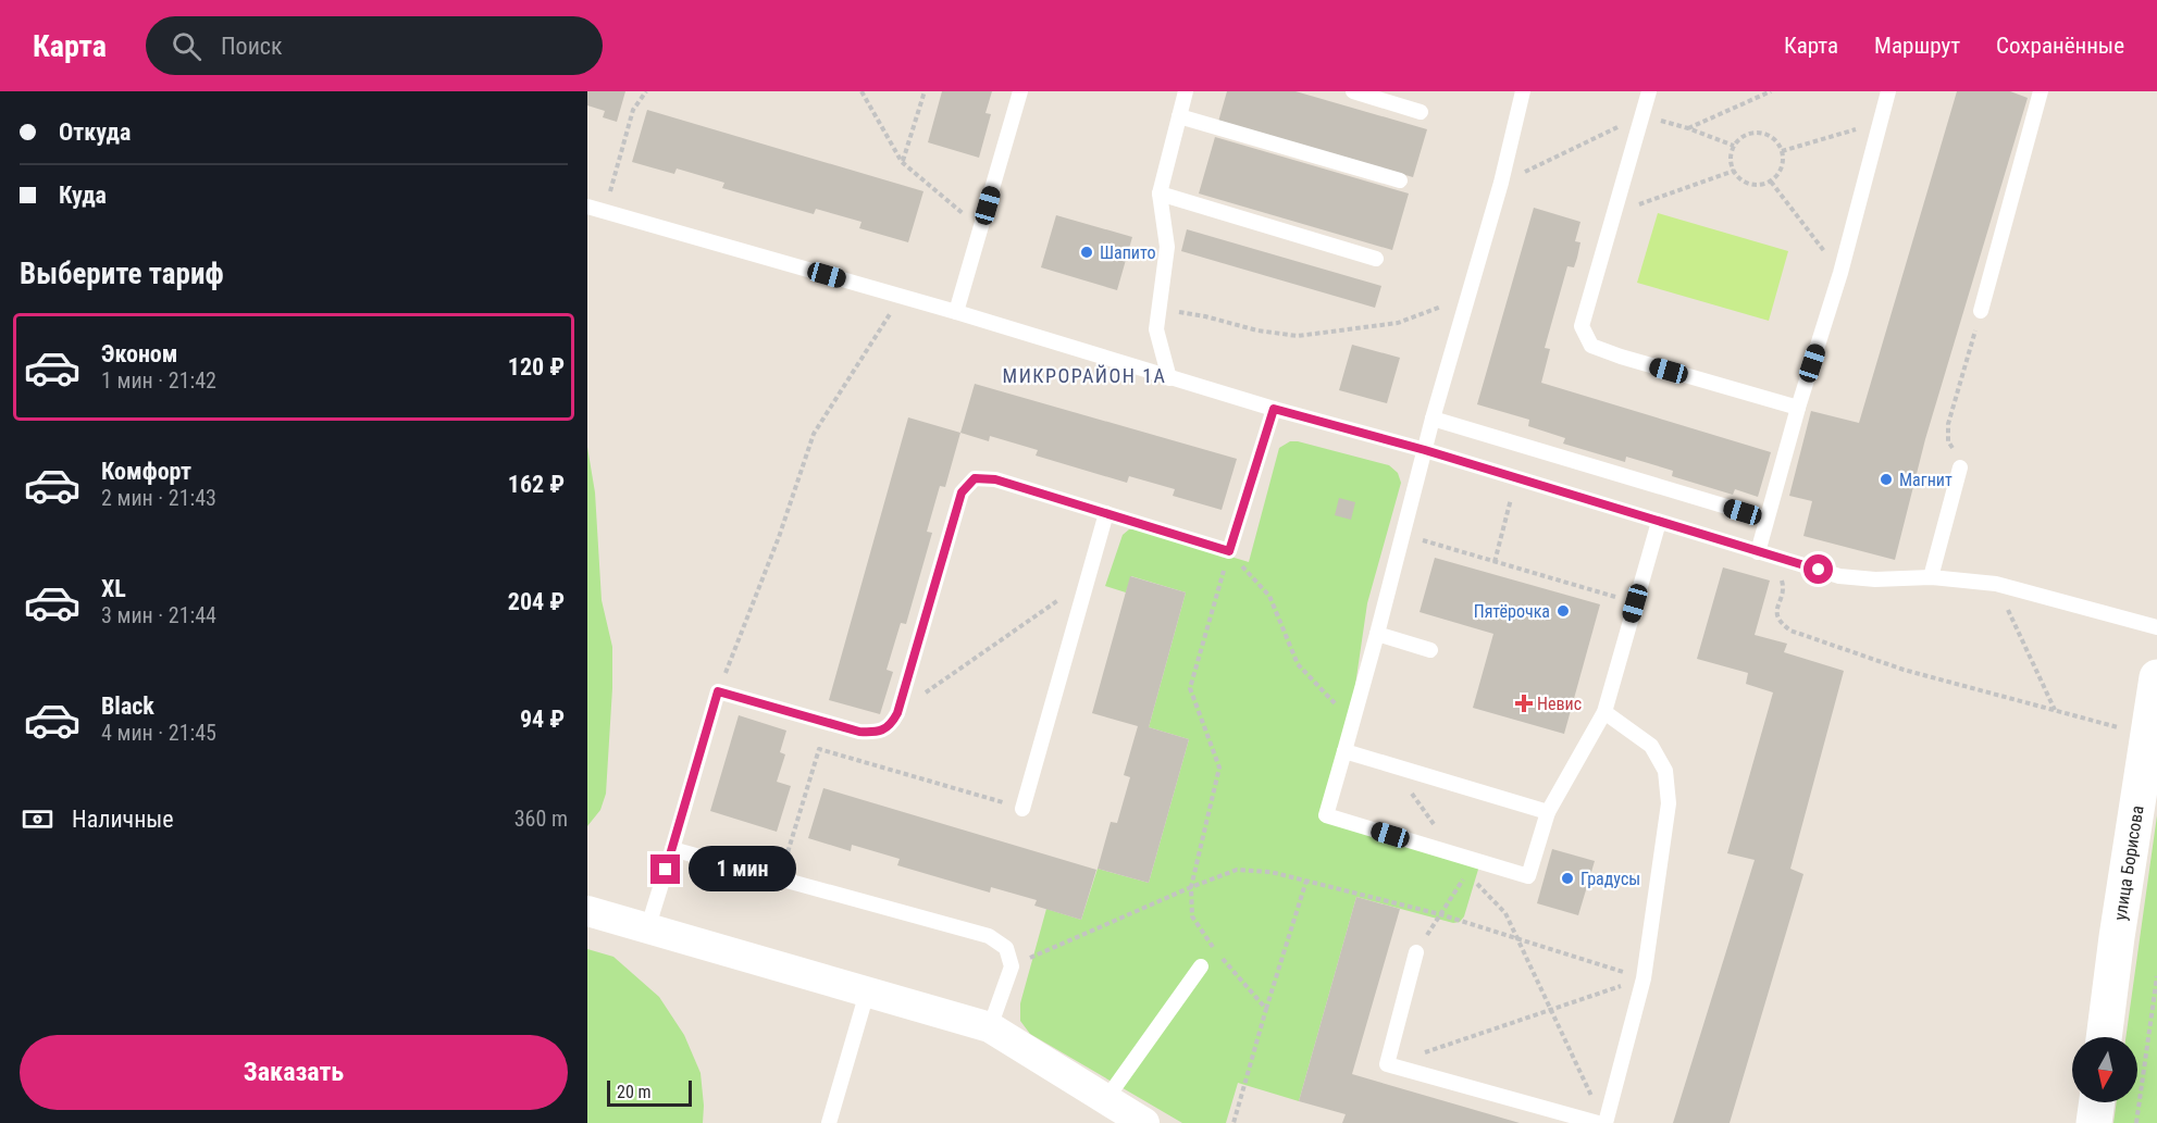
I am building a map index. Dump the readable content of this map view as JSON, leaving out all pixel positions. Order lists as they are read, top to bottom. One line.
{"streets":{"street":["улица Борисова"]},"districts":["МИКРОРАЙОН 1А"],"places":{"other":["Шапито","Магнит","Пятёрочка","Градусы"],"health":["Невис"]},"scale_bar":"20 m","north":"bottom","page":{"header":"Карта","search":"Поиск","nav":["Карта","Маршрут","Сохранённые"],"banner":["Откуда","Куда"],"heading":"Выберите тариф","list":[{"name":"Эконом","note":"1 мин · 21:42","value":"120 ₽"},{"name":"Комфорт","note":"2 мин · 21:43","value":"162 ₽"},{"name":"XL","note":"3 мин · 21:44","value":"204 ₽"},{"name":"Black","note":"4 мин · 21:45","value":"94 ₽"}],"pay":["Наличные","360 m"],"bubble":"1 мин","buttons":"Заказать","scale":"20 m"}}
